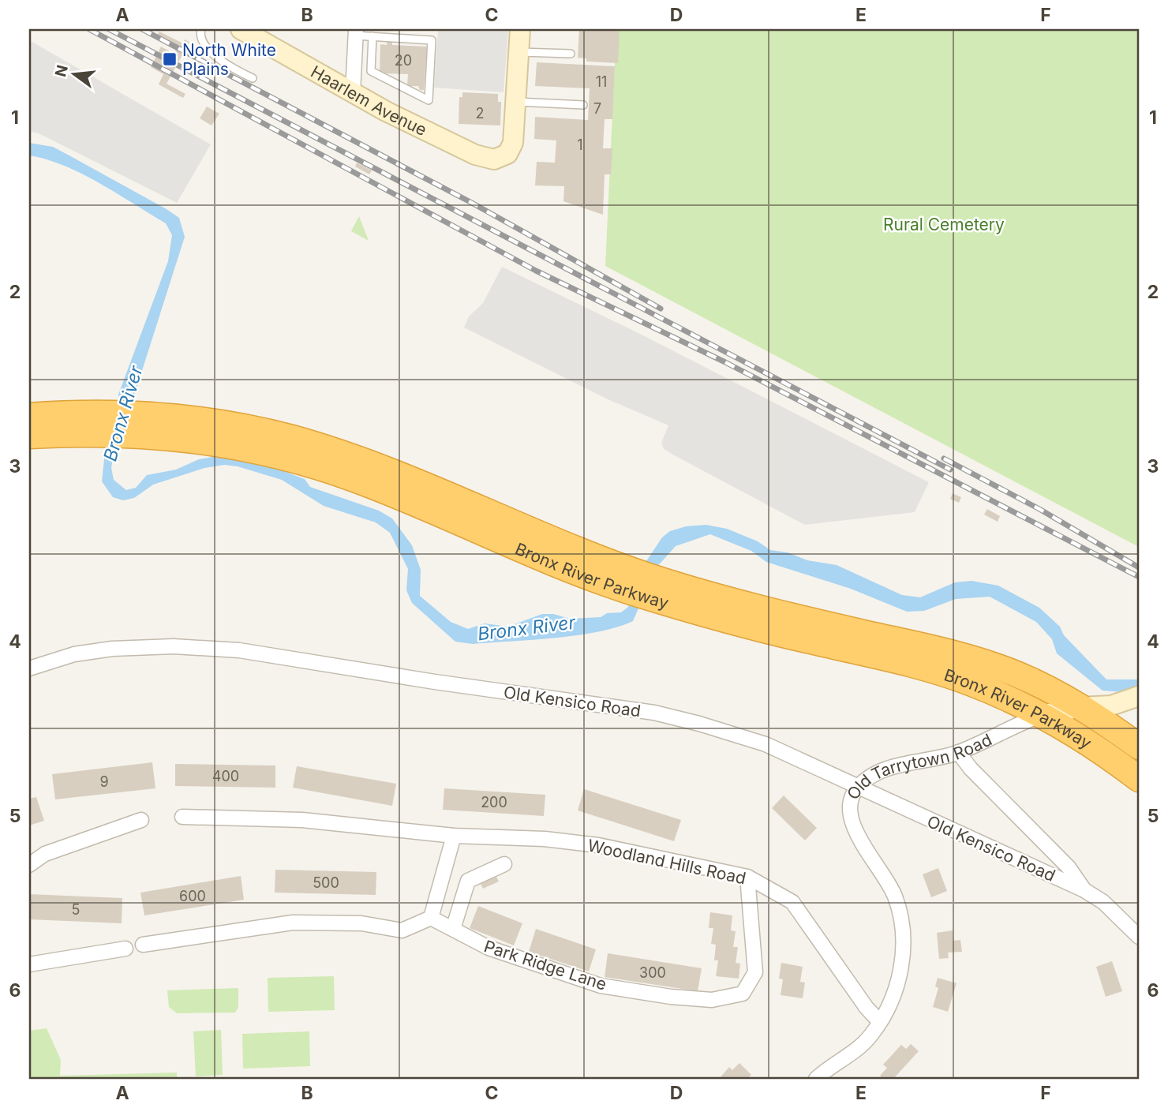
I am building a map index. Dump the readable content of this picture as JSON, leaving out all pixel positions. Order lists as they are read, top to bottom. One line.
{"streets":{"highway":["Bronx River Parkway"],"street":["Haarlem Avenue","Old Kensico Road","Old Tarrytown Road","Woodland Hills Road","Park Ridge Lane"]},"crossings":[["Bronx River Parkway","Old Tarrytown Road"],["Old Kensico Road","Old Tarrytown Road"],["Old Tarrytown Road","Woodland Hills Road"],["Woodland Hills Road","Park Ridge Lane"]],"water":["Bronx River"],"parks":["Rural Cemetery"],"places":{"transit":["North White Plains"]},"house_numbers":["20","11","7","2","1","400","9","200","500","600","5","300"],"north":"left","grid":{"columns":["A","B","C","D","E","F"],"rows":["1","2","3","4","5","6"]}}
